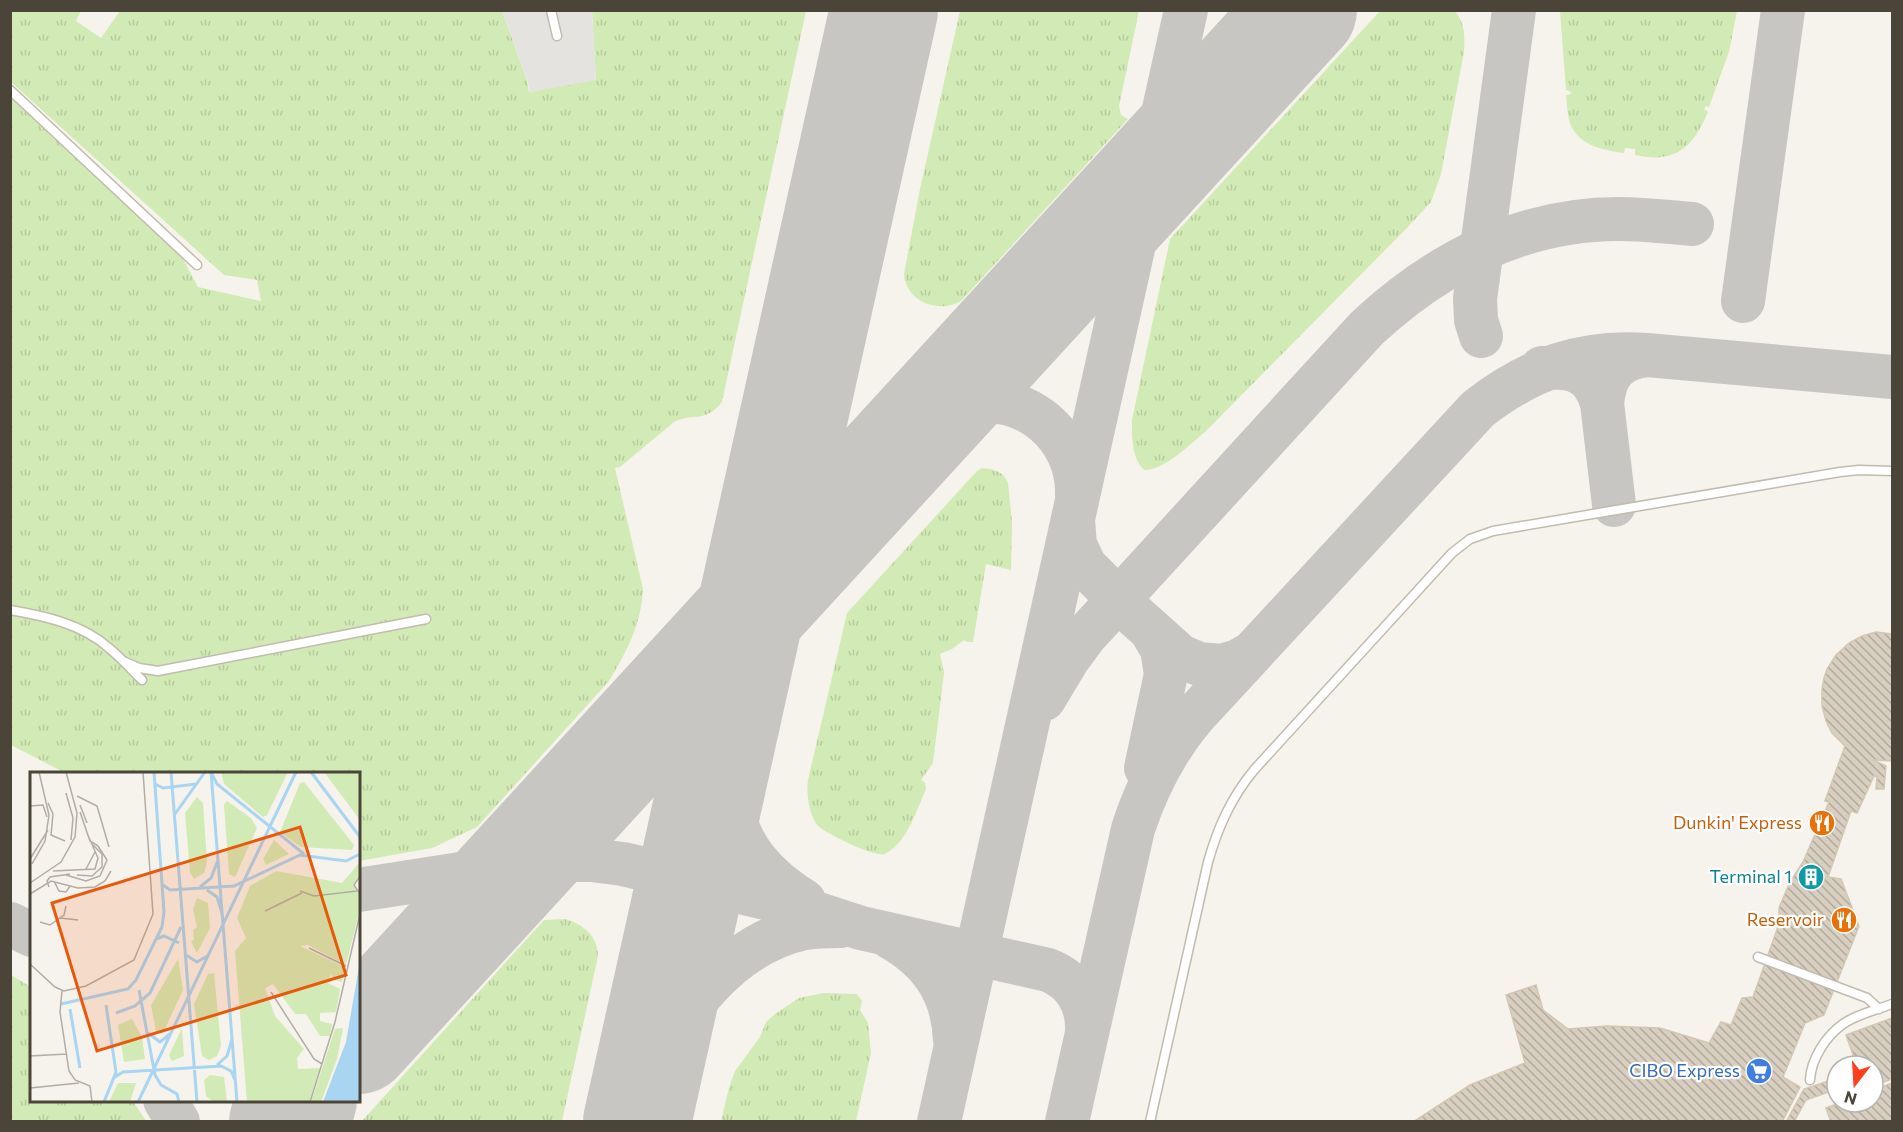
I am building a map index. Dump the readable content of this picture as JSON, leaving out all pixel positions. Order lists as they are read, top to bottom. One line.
{"places":{"restaurant":["Dunkin' Express","Reservoir"],"building":["Terminal 1"],"supermarket":["CIBO Express"]},"north":"bottom"}
